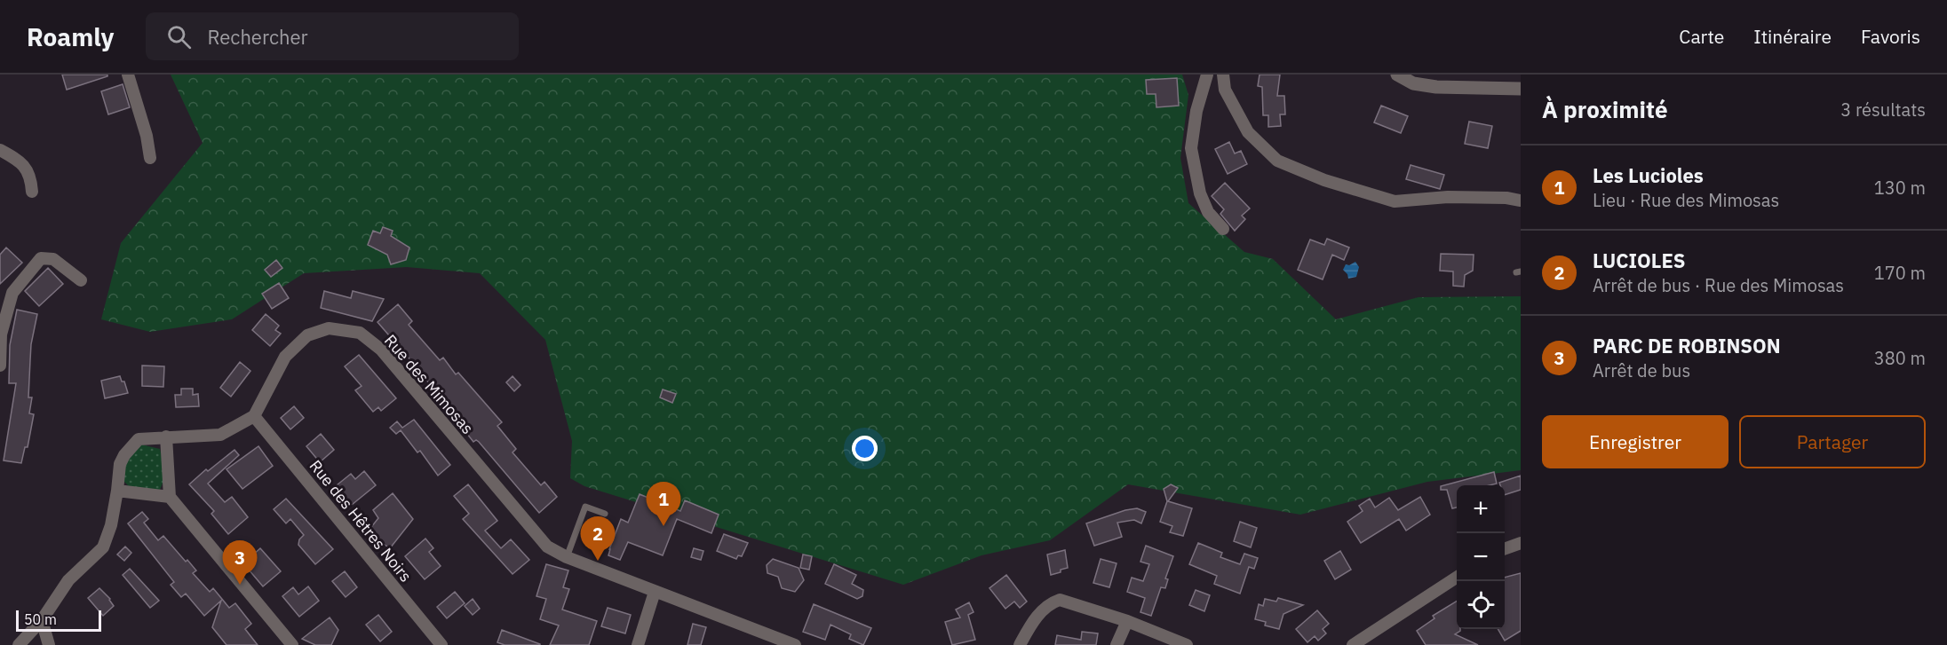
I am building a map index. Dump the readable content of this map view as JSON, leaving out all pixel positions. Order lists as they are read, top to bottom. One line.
{"streets":{"street":["Rue des Mimosas","Rue des Hêtres Noirs"]},"crossings":[["Rue des Mimosas","Rue des Hêtres Noirs"]],"scale_bar":"50 m","page":{"header":"Roamly","search":"Rechercher","nav":["Carte","Itinéraire","Favoris"],"heading":["À proximité","3 résultats"],"list":[{"mark":"1","name":"Les Lucioles","note":"Lieu · Rue des Mimosas","value":"130 m"},{"mark":"2","name":"LUCIOLES","note":"Arrêt de bus · Rue des Mimosas","value":"170 m"},{"mark":"3","name":"PARC DE ROBINSON","note":"Arrêt de bus","value":"380 m"}],"buttons":["Enregistrer","Partager"],"pins":["1","2","3"],"map_buttons":["+","−"],"scale":"50 m"}}
